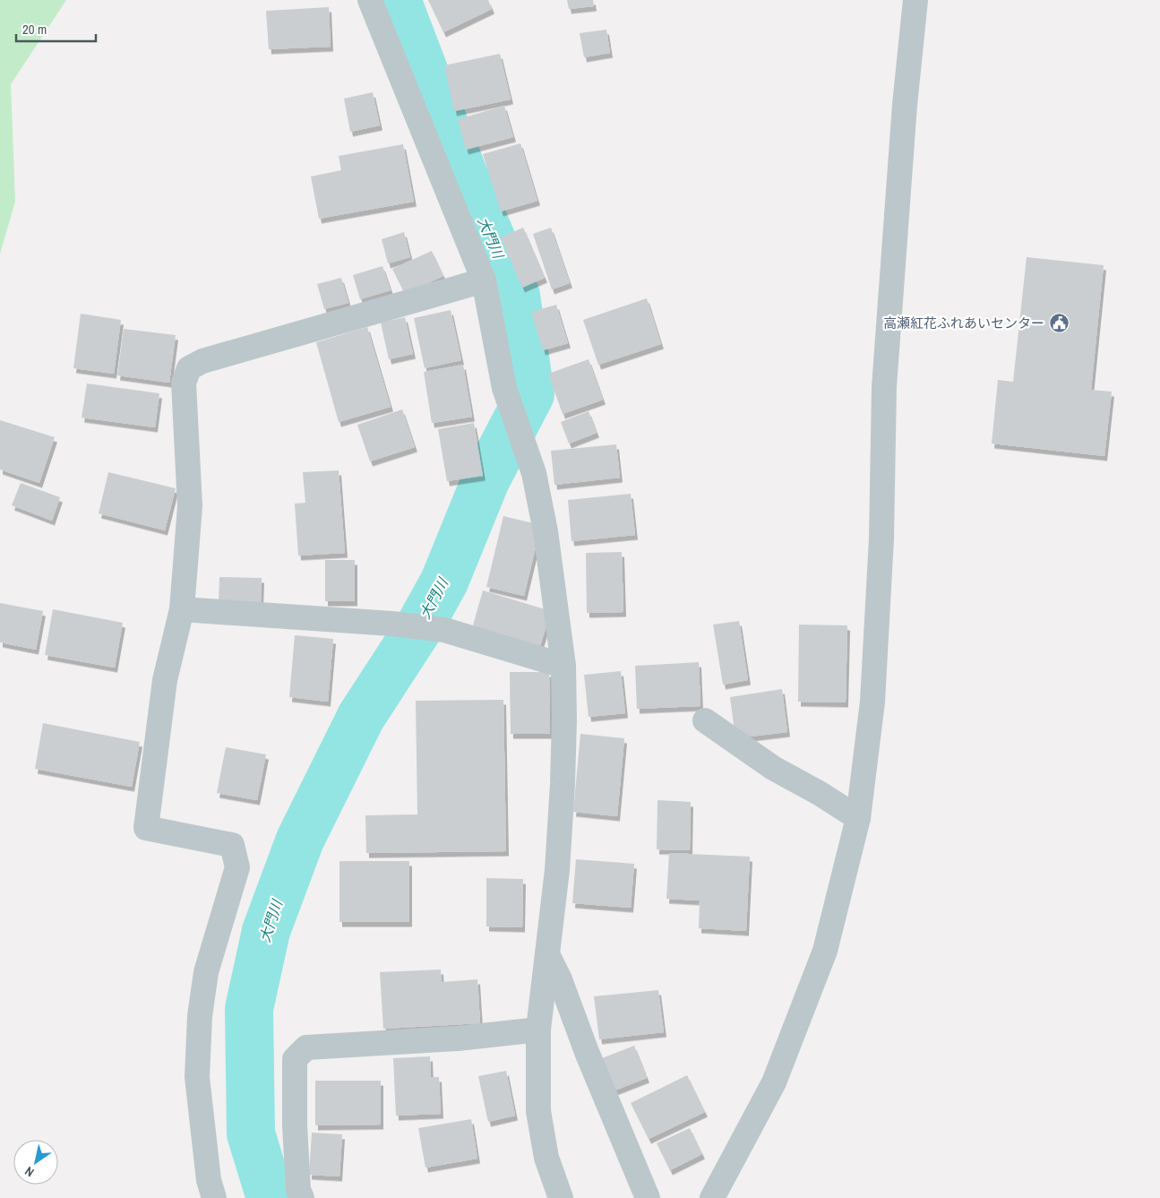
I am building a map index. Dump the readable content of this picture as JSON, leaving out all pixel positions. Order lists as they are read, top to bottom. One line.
{"water":["大門川"],"places":{"public building":["高瀬紅花ふれあいセンター"]},"scale_bar":"20 m","north":"bottom left"}
